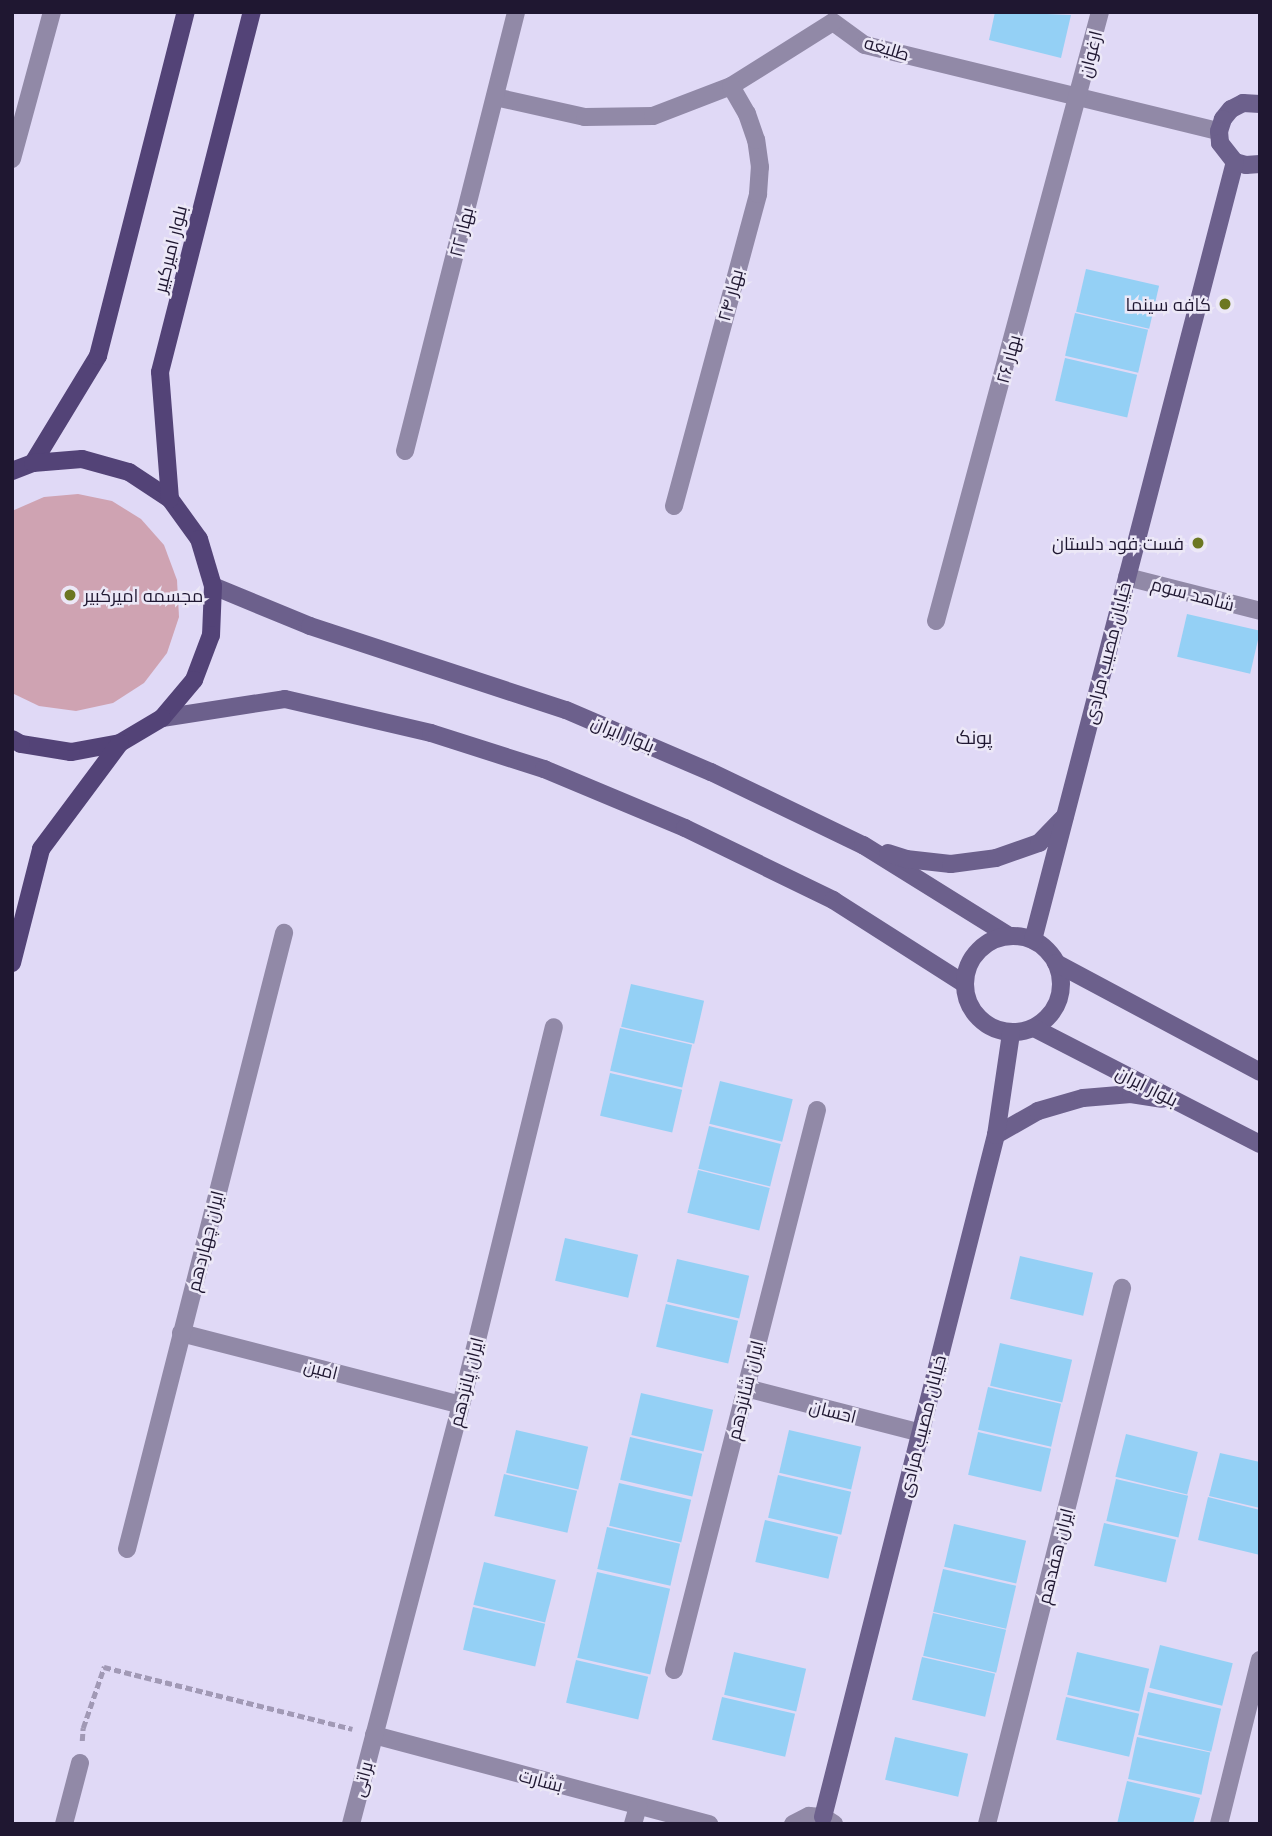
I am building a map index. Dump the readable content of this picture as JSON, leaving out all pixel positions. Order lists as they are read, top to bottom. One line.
{"streets":{"main road":["بلوار امیرکبیر","خیابان مصیب مرادی","بلوار ایران"],"street":["طلیعه","ارغوان","بهار ۲۲","بهار ۲۴","بهار ۲۶","شاهد سوم","ایران چهاردهم","امین","ایران پانزدهم","ایران شانزدهم","احسان","ایران هفدهم","براتی","بشارت"]},"crossings":[["طلیعه","ارغوان"],["طلیعه","بهار ۲۲"],["طلیعه","بهار ۲۴"],["طلیعه","بهار ۲۶"],["ارغوان","بهار ۲۶"],["شاهد سوم","خیابان مصیب مرادی"],["خیابان مصیب مرادی","بلوار ایران"],["خیابان مصیب مرادی","احسان"],["ایران چهاردهم","امین"],["امین","ایران پانزدهم"],["ایران پانزدهم","براتی"],["ایران پانزدهم","بشارت"],["ایران شانزدهم","احسان"],["براتی","بشارت"]],"districts":["پونک"],"places":["کافه سینما","فست فود دلستان","مجسمه امیرکبیر"]}
